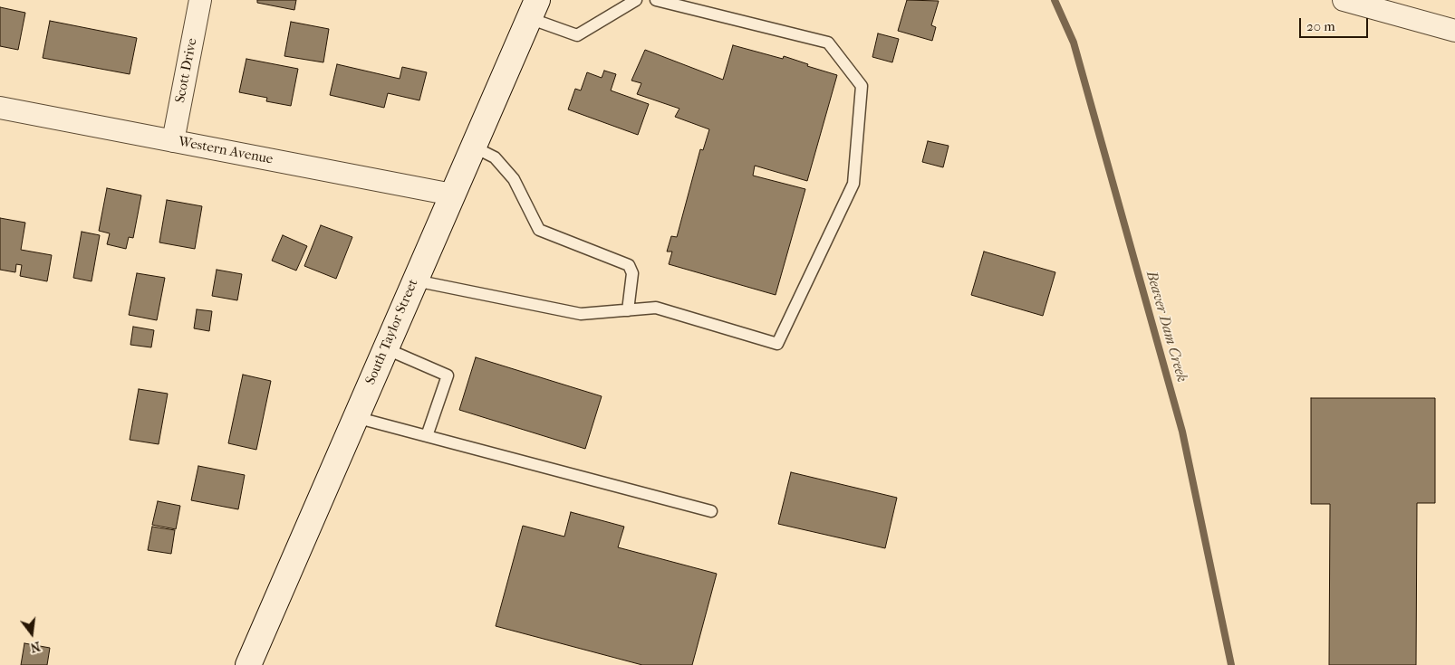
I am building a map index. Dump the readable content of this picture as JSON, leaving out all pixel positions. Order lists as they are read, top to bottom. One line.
{"streets":{"street":["Scott Drive","Western Avenue","South Taylor Street"]},"crossings":[["Scott Drive","Western Avenue"],["Western Avenue","South Taylor Street"]],"water":["Beaver Dam Creek"],"scale_bar":"20 m","north":"bottom"}
